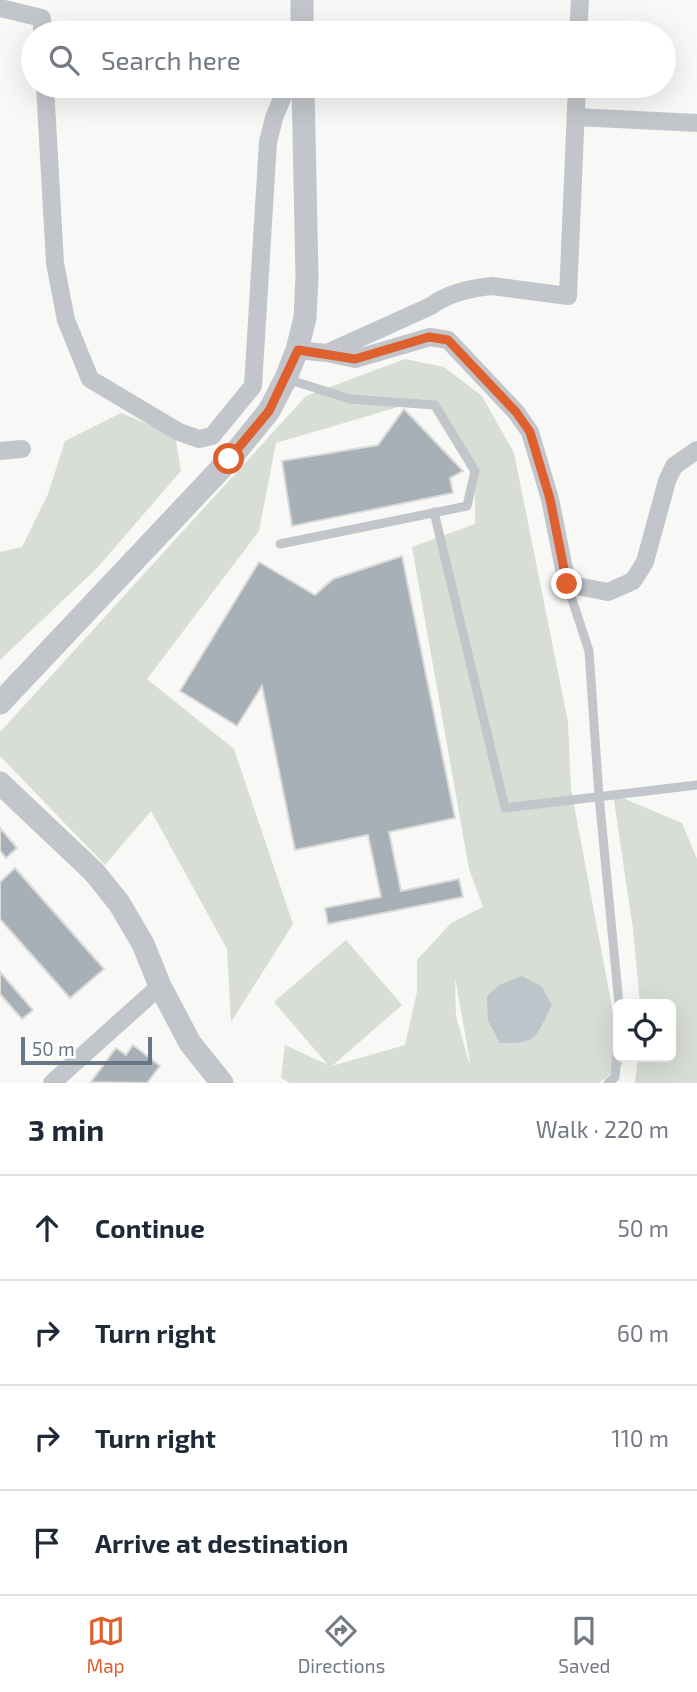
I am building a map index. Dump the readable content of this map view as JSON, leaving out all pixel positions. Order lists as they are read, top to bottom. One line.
{"scale_bar":"50 m","page":{"search":"Search here","scale":"50 m","heading":["3 min","Walk · 220 m"],"list":[["Continue","50 m"],["Turn right","60 m"],["Turn right","110 m"],"Arrive at destination"],"nav":["Map","Directions","Saved"]}}
